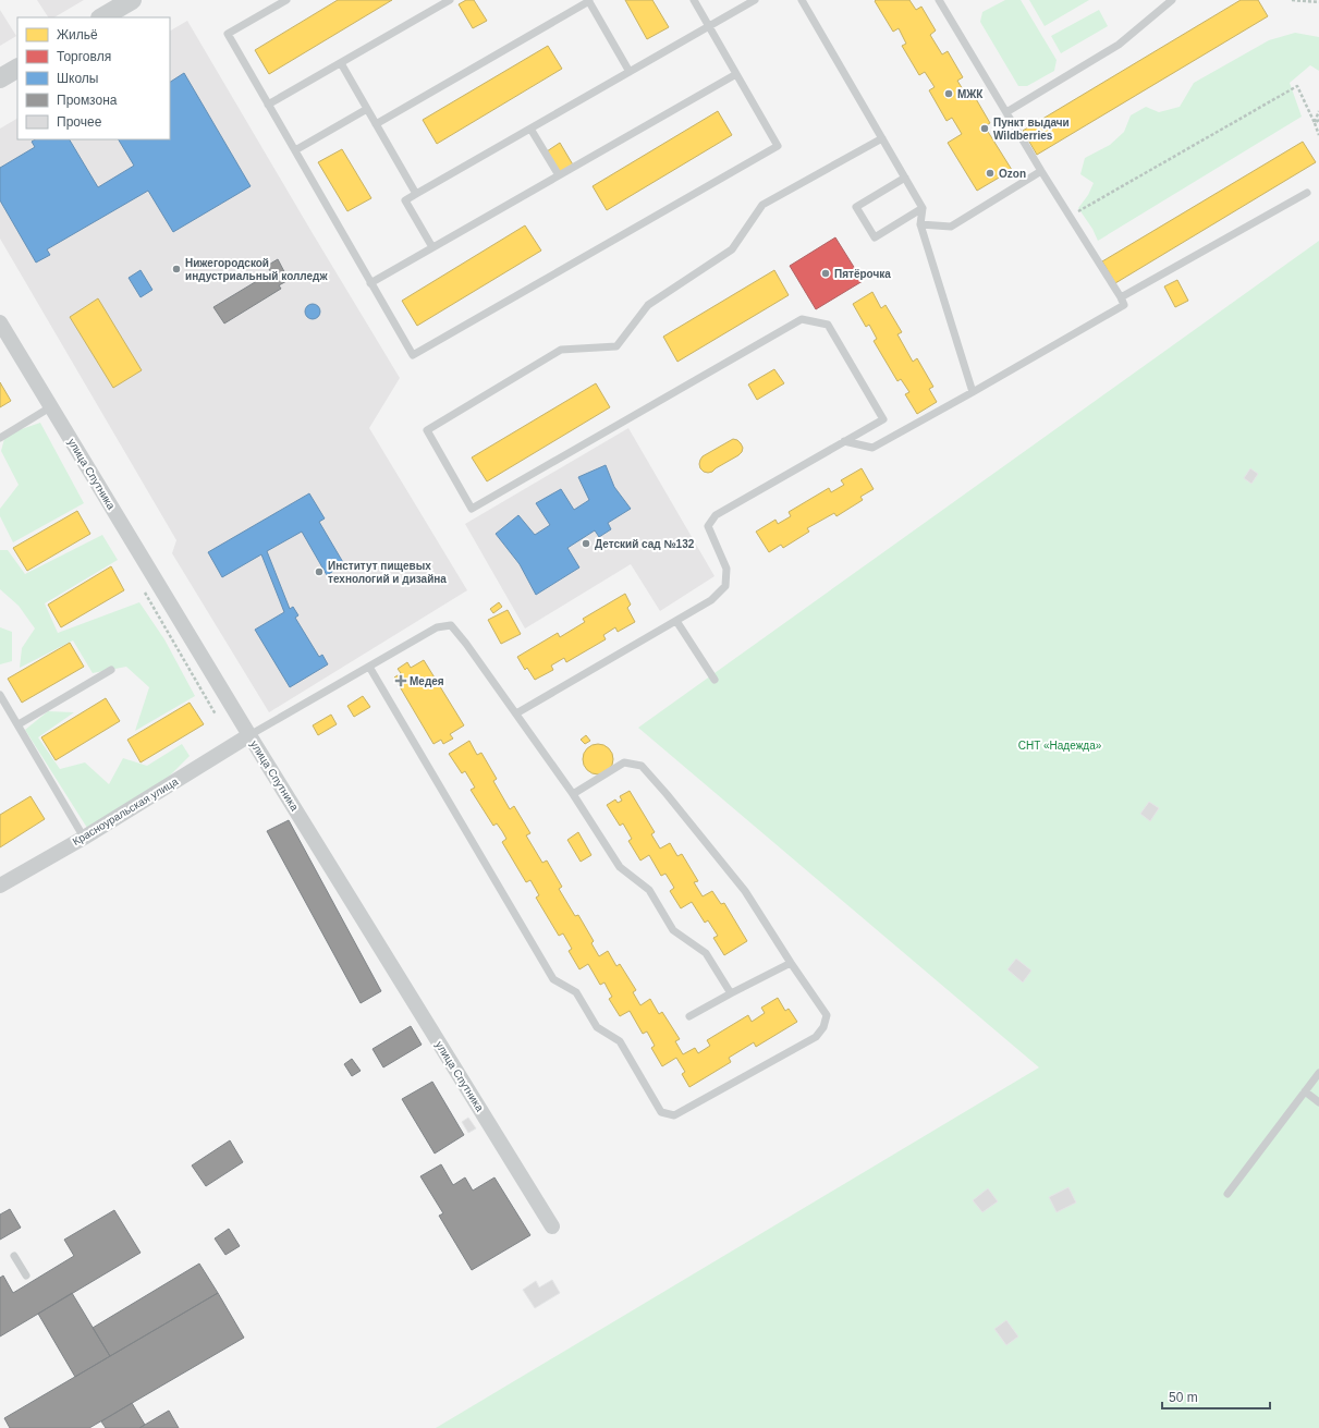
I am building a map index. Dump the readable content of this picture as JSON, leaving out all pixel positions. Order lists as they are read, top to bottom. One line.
{"streets":{"street":["улица Спутника","Красноуральская улица"]},"crossings":[["улица Спутника","Красноуральская улица"]],"parks":["СНТ «Надежда»"],"places":{"other":["МЖК","Пункт выдачи Wildberries","Ozon","Нижегородской индустриальный колледж","Пятёрочка","Детский сад №132","Институт пищевых технологий и дизайна"],"health":["Медея"]},"legend":["Жильё","Торговля","Школы","Промзона","Прочее"],"scale_bar":"50 m"}
